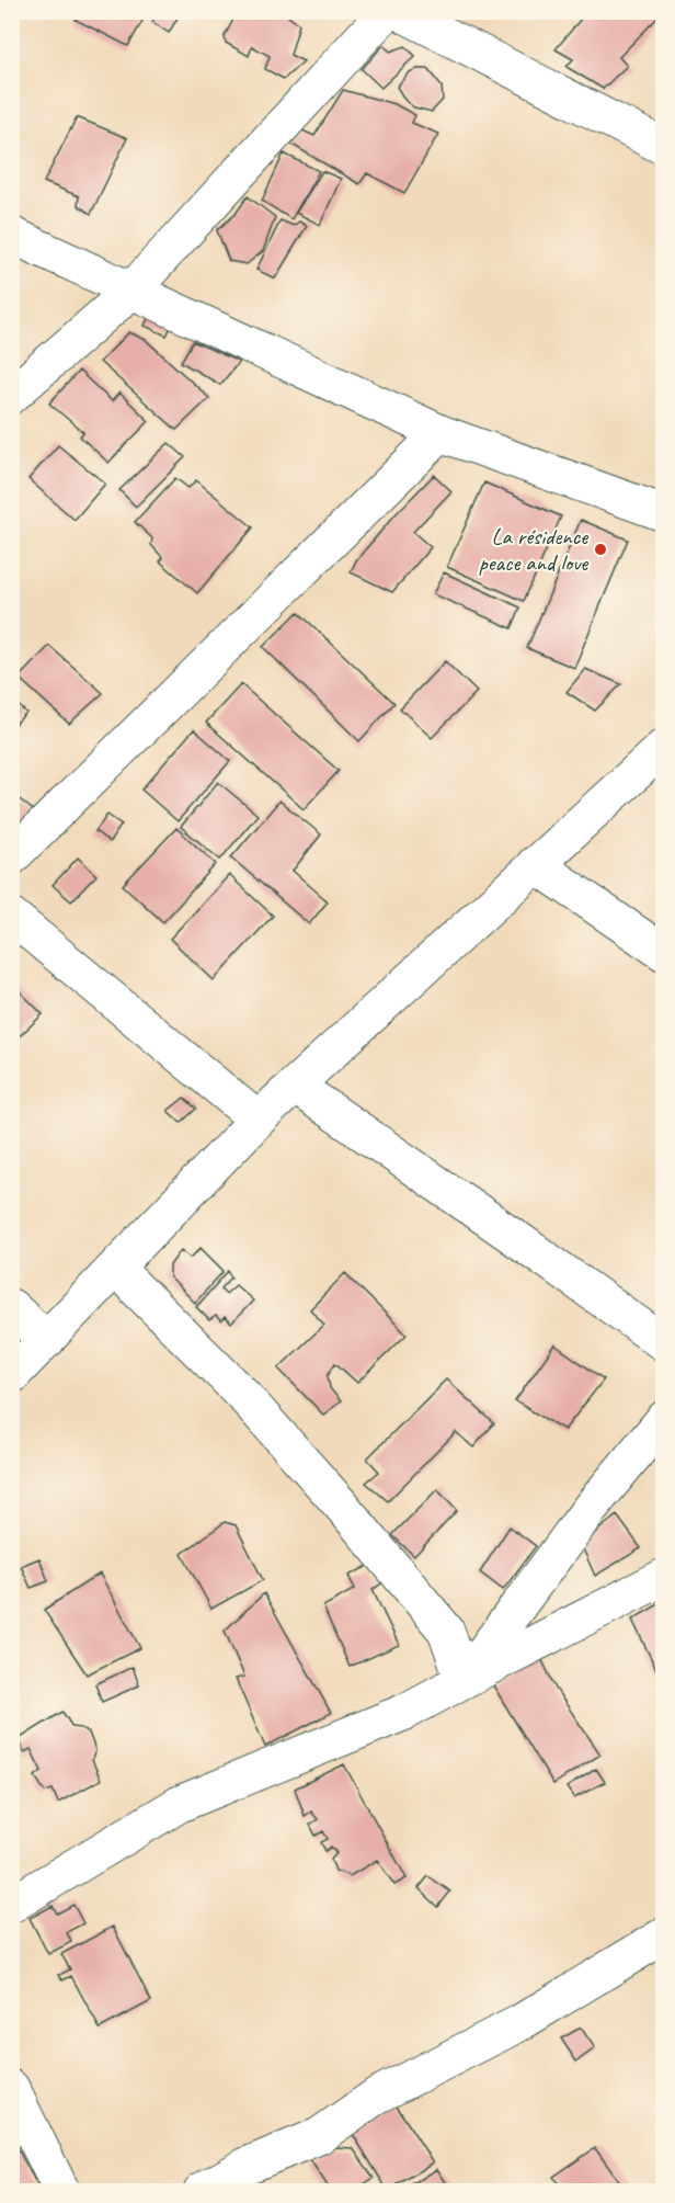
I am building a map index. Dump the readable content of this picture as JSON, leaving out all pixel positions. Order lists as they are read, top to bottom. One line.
{"places":["La résidence peace and love"]}
